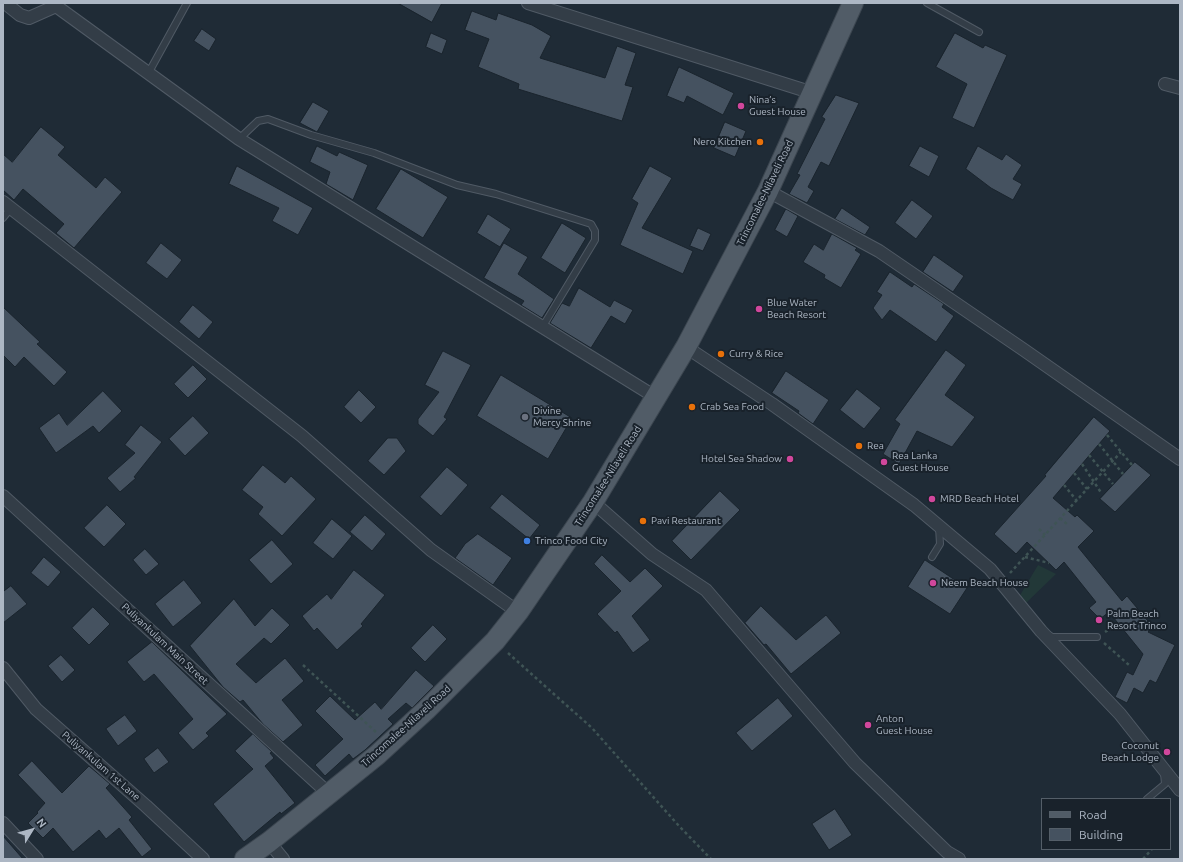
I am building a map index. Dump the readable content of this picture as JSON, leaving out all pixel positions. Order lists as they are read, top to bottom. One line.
{"streets":{"main road":["Trincomalee-Nilaveli Road"],"street":["Puliyankulam Main Street","Puliyankulam 1st Lane"]},"crossings":[["Trincomalee-Nilaveli Road","Puliyankulam Main Street"]],"places":["Nina’s Guest House","Nero Kitchen","Blue Water Beach Resort","Curry & Rice","Crab Sea Food","Divine Mercy Shrine","Rea","Hotel Sea Shadow","Rea Lanka Guest House","MRD Beach Hotel","Pavi Restaurant","Trinco Food City","Neem Beach House","Palm Beach Resort Trinco","Anton Guest House","Coconut Beach Lodge"],"legend":["Road","Building"],"north":"top right"}
